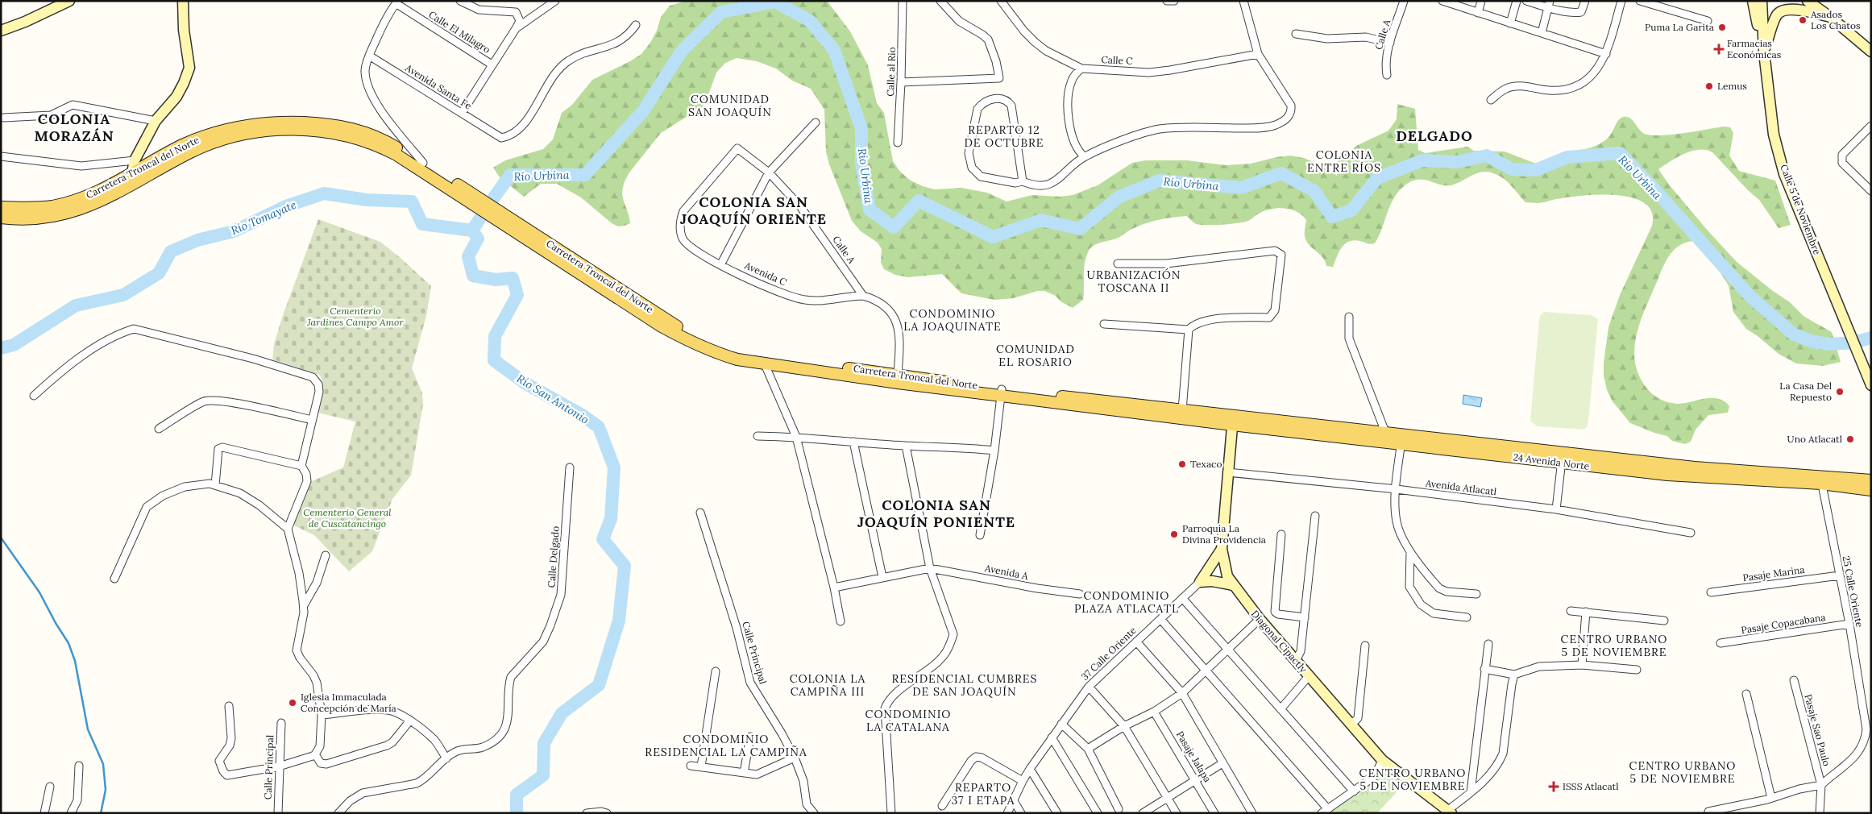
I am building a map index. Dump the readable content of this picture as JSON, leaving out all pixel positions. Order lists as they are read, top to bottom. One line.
{"streets":{"main road":["Carretera Troncal del Norte","24 Avenida Norte"],"street":["Calle El Milagro","Calle A","Calle C","Calle al Rio","Avenida Santa Fe","Calle 5 de Noviembre","Avenida C","Avenida Atlacatl","Calle Delgado","Avenida A","Pasaje Marina","25 Calle Oriente","Pasaje Copacabana","Diagonal Cipactly","Calle Principal","37 Calle Oriente","Pasaje Sao Paulo","Pasaje Jalapa"]},"crossings":[["Calle El Milagro","Avenida Santa Fe"],["Calle A","Avenida C"],["Carretera Troncal del Norte","24 Avenida Norte"],["Carretera Troncal del Norte","Diagonal Cipactly"],["24 Avenida Norte","25 Calle Oriente"],["24 Avenida Norte","Diagonal Cipactly"],["Avenida Atlacatl","Diagonal Cipactly"],["Pasaje Marina","25 Calle Oriente"],["25 Calle Oriente","Pasaje Copacabana"],["25 Calle Oriente","Pasaje Sao Paulo"]],"districts":["COMUNIDAD SAN JOAQUÍN","COLONIA MORAZÁN","REPARTO 12 DE OCTUBRE","DELGADO","COLONIA ENTRE RÍOS","COLONIA SAN JOAQUÍN ORIENTE","URBANIZACIÓN TOSCANA II","CONDOMINIO LA JOAQUINATE","COMUNIDAD EL ROSARIO","COLONIA SAN JOAQUÍN PONIENTE","CONDOMINIO PLAZA ATLACATL","CENTRO URBANO 5 DE NOVIEMBRE","COLONIA LA CAMPIÑA III","RESIDENCIAL CUMBRES DE SAN JOAQUÍN","CONDOMINIO LA CATALANA","CONDOMINIO RESIDENCIAL LA CAMPIÑA","CENTRO URBANO 5 DE NOVIEMBRE","CENTRO URBANO 5 DE NOVIEMBRE","REPARTO 37 I ETAPA"],"water":["Río Urbina","Río Tomayate","Río San Antonio"],"parks":["Cementerio Jardines Campo Amor","Cementerio General de Cuscatancingo"],"places":{"other":["Asados Los Chatos","Puma La Garita","Lemus","La Casa Del Repuesto","Uno Atlacatl","Texaco","Parroquía La Divina Providencia","Iglesia Immaculada Concepción de María"],"health":["Farmacias Económicas","ISSS Atlacatl"]}}
